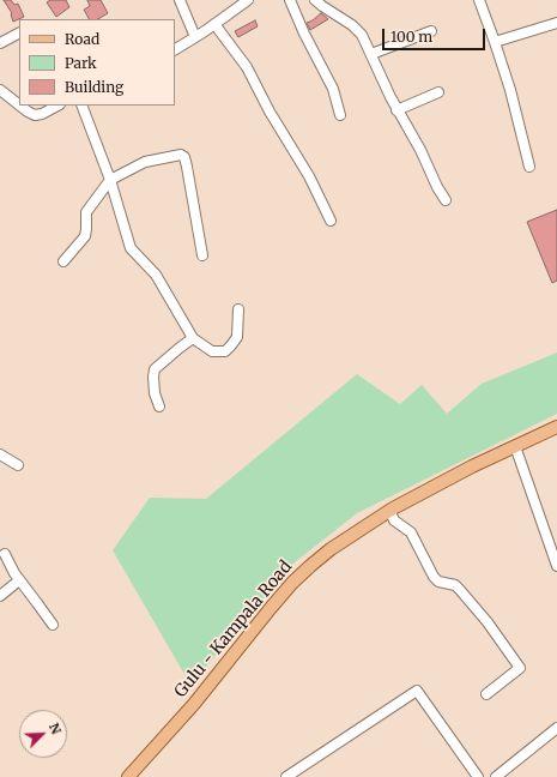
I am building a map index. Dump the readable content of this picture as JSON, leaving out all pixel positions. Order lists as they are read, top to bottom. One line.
{"streets":{"main road":["Gulu - Kampala Road"]},"legend":["Road","Park","Building"],"scale_bar":"100 m","north":"top right"}
